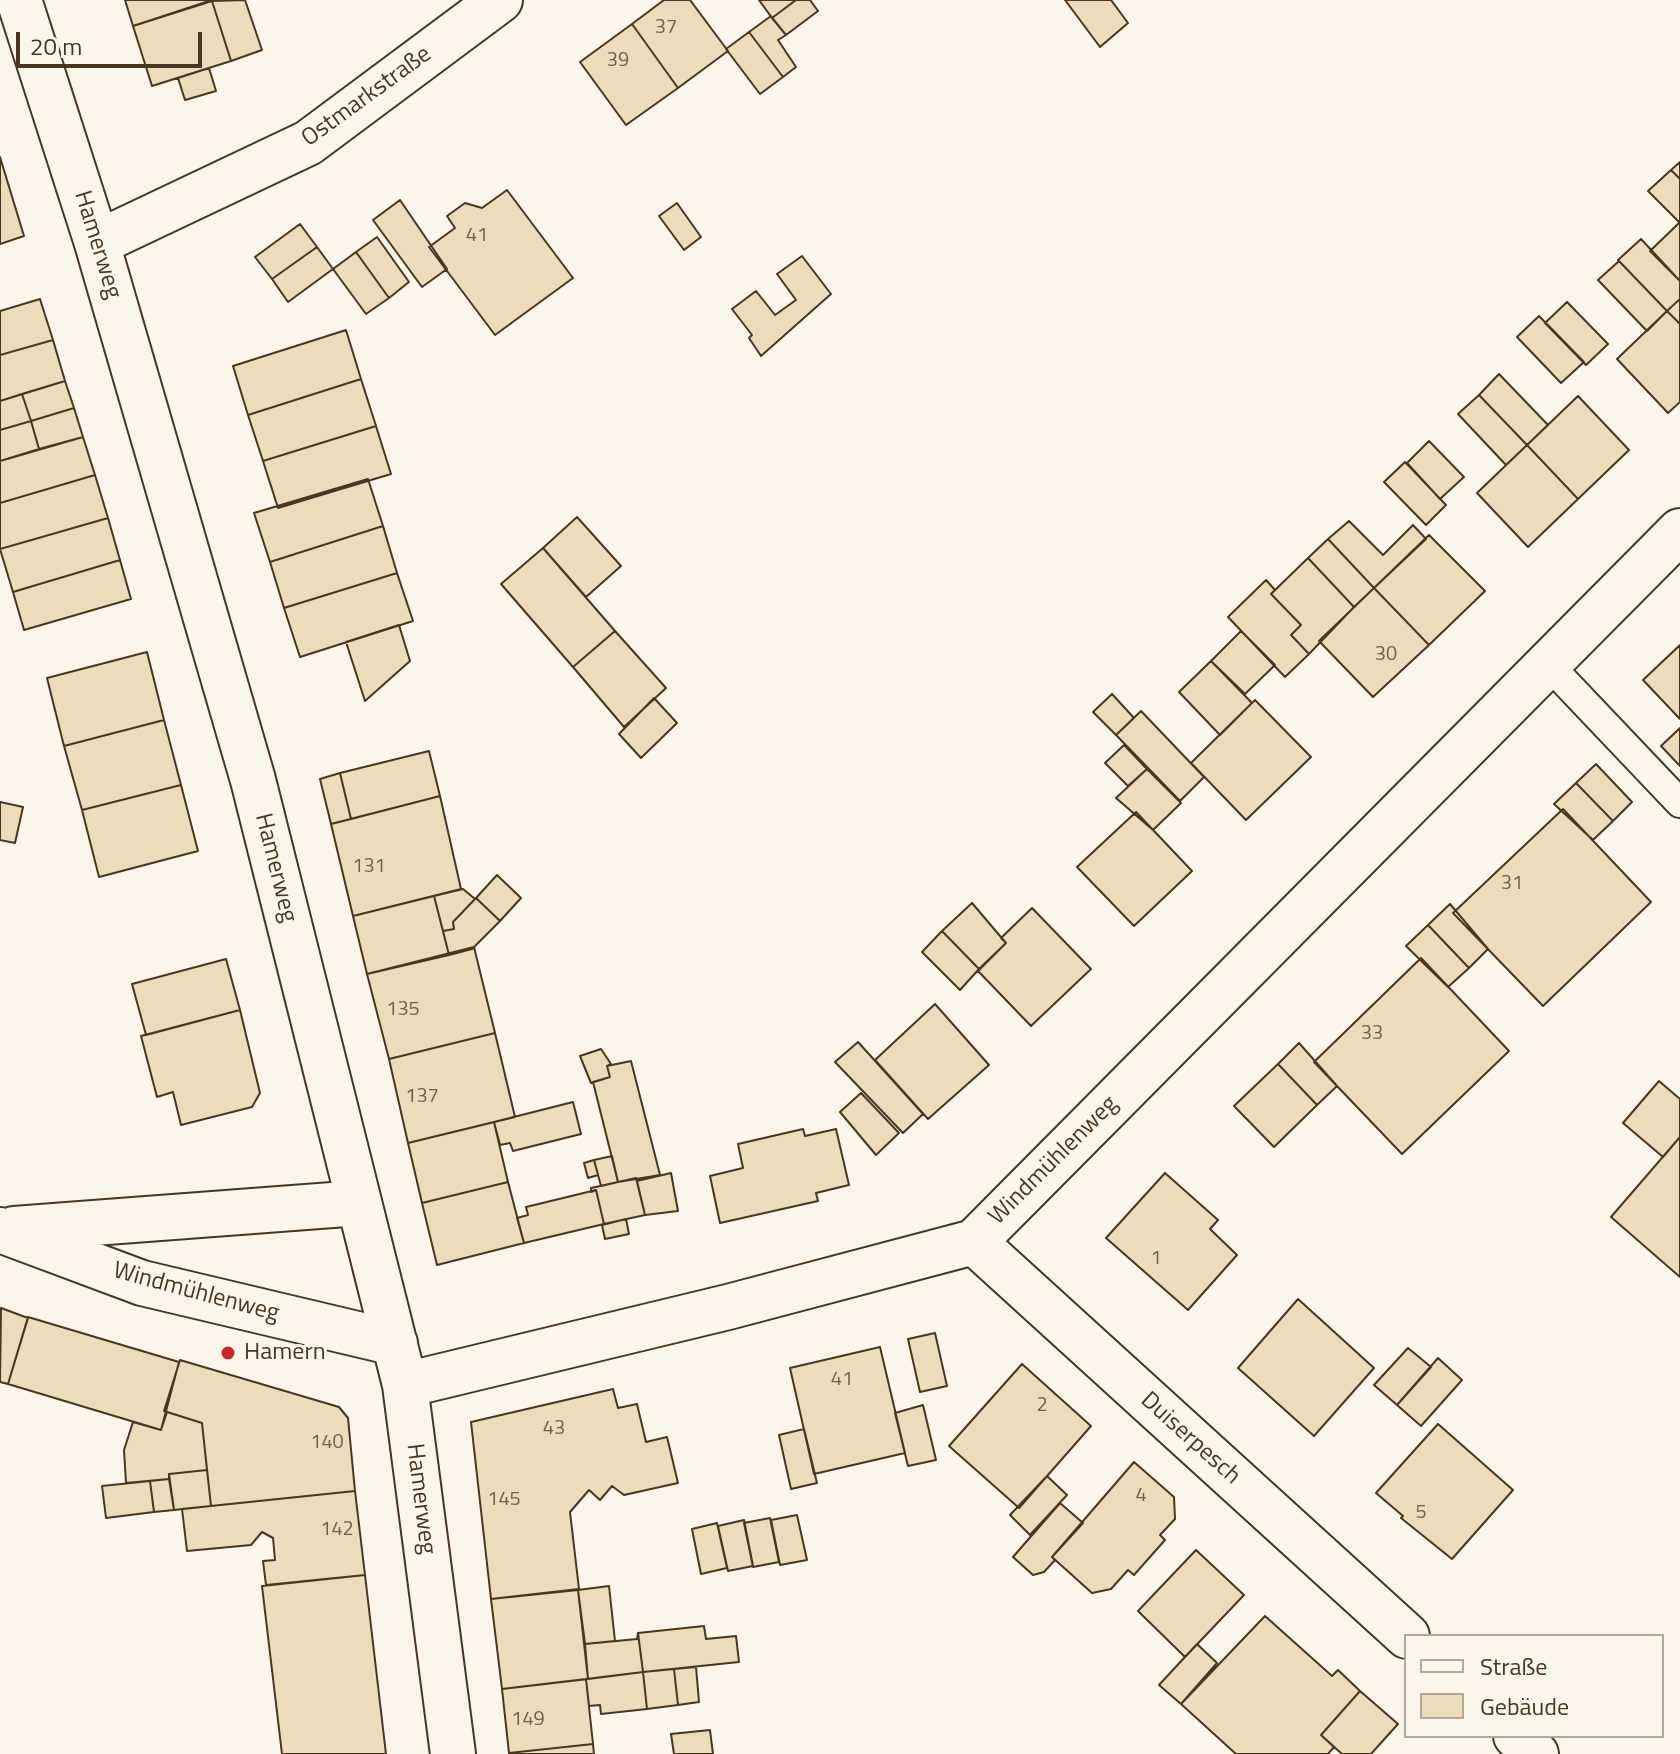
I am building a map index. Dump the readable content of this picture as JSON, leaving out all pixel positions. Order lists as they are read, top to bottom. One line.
{"streets":{"street":["Ostmarkstraße","Hamerweg","Windmühlenweg","Duiserpesch"]},"crossings":[["Ostmarkstraße","Hamerweg"],["Hamerweg","Windmühlenweg"],["Windmühlenweg","Duiserpesch"]],"places":["Hamern"],"house_numbers":["37","39","41","30","131","31","135","33","137","1","41","2","43","140","4","145","5","142","149"],"legend":["Straße","Gebäude"],"scale_bar":"20 m"}
